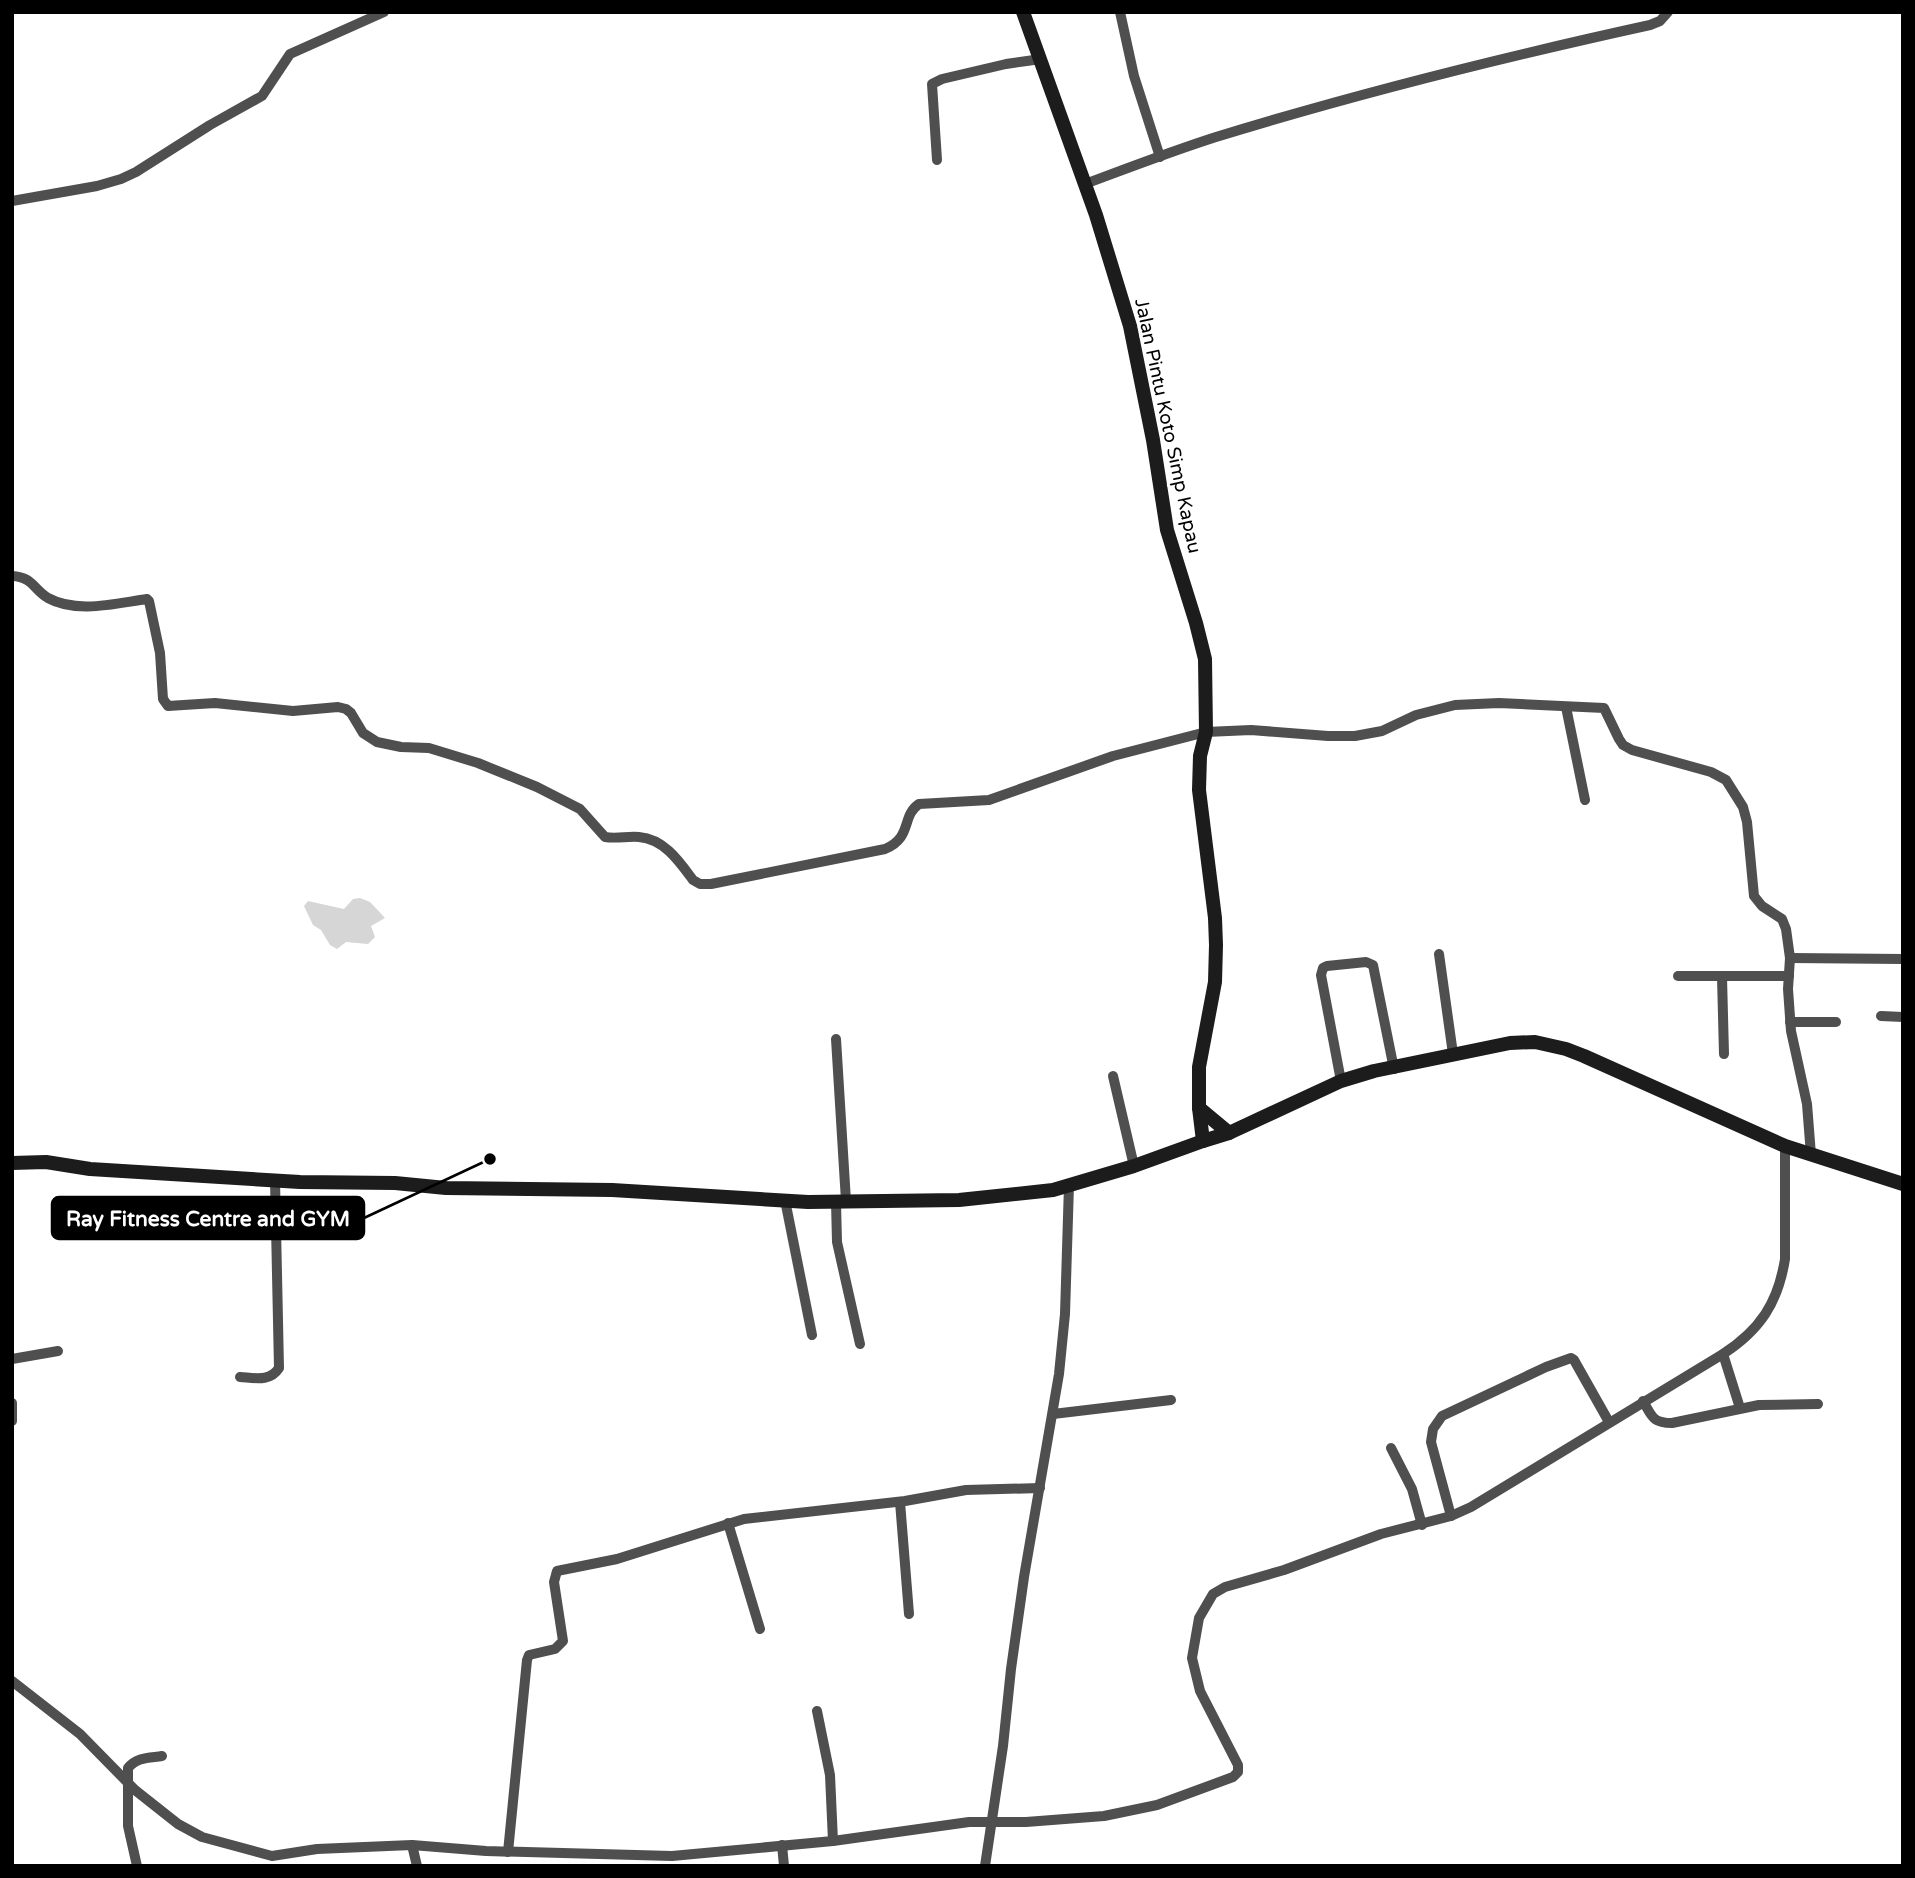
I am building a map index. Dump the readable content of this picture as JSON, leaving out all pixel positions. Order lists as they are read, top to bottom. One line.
{"streets":{"street":["Jalan Pintu Koto Simp Kapau"]},"places":["Ray Fitness Centre and GYM"]}
